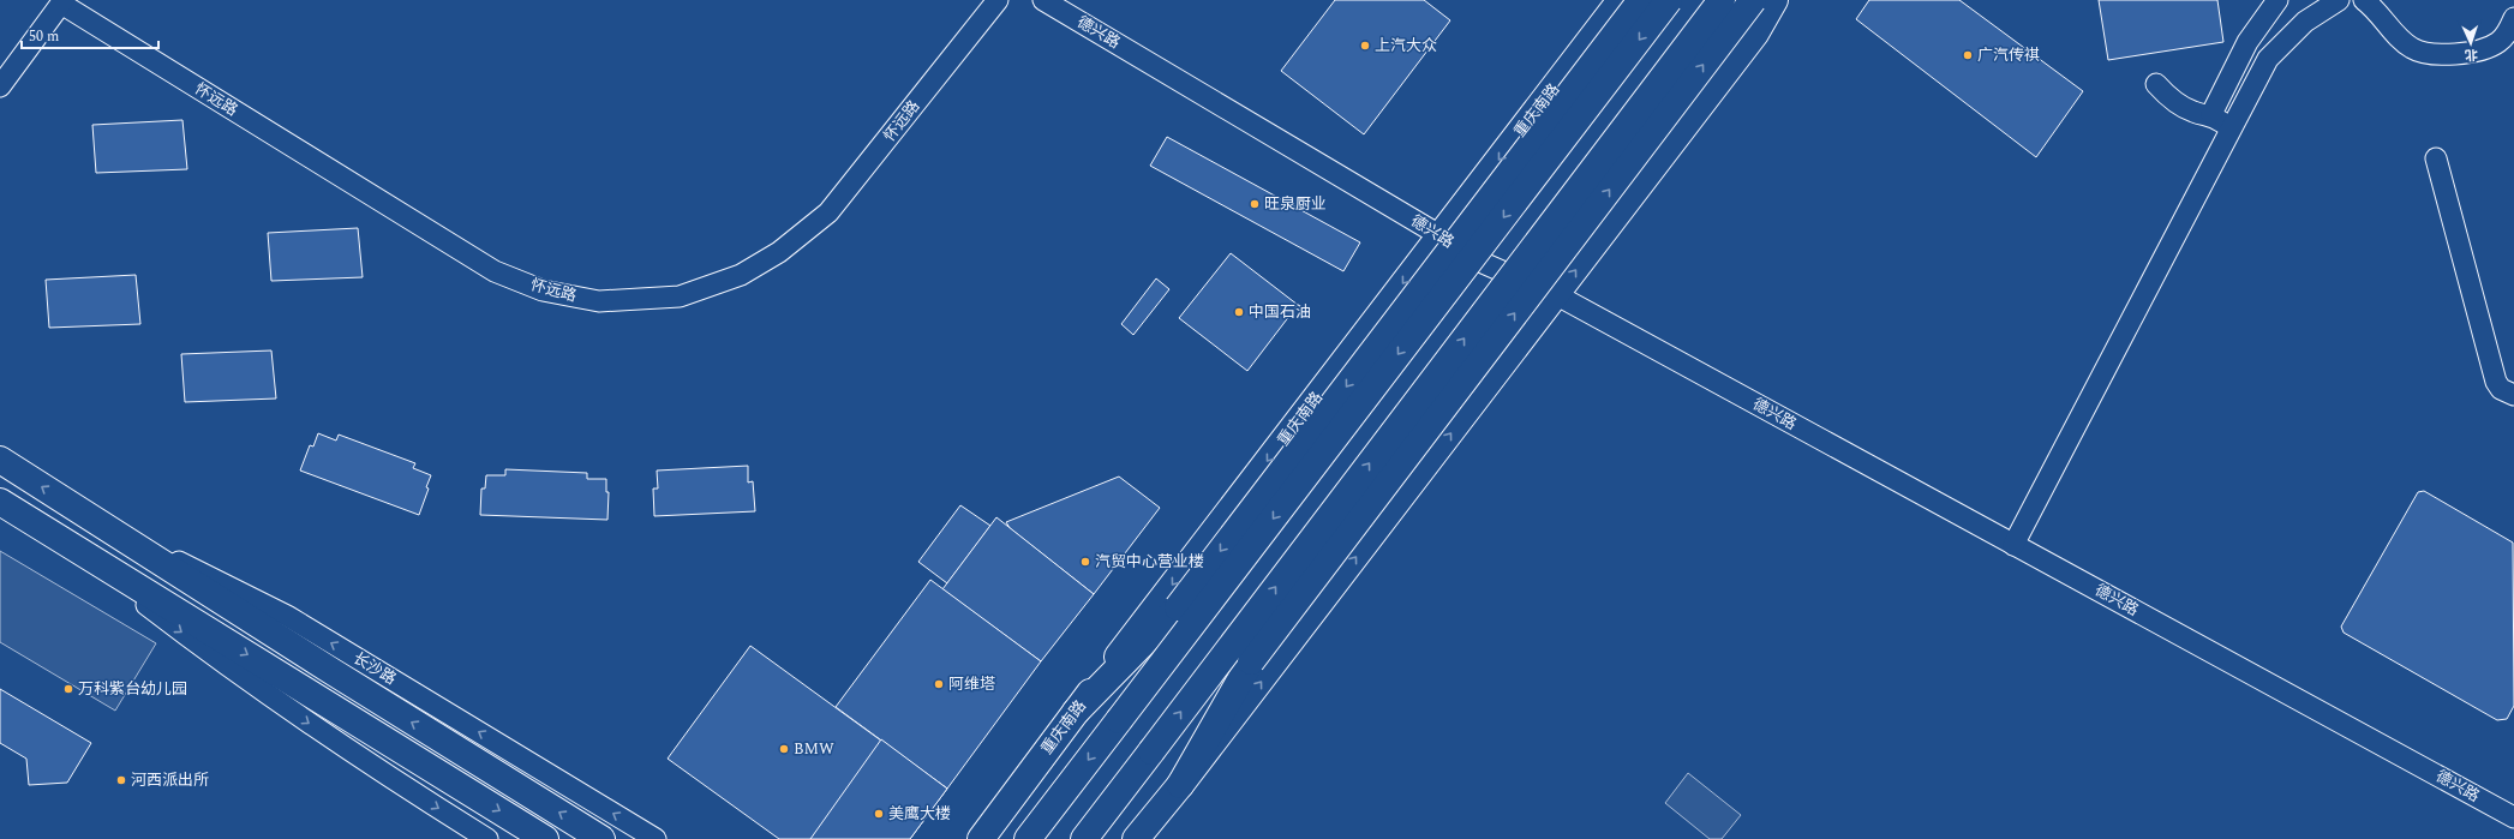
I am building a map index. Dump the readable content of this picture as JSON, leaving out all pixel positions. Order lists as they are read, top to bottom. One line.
{"streets":{"main road":["重庆南路","长沙路"],"street":["德兴路","怀远路"]},"crossings":[["德兴路","重庆南路"]],"places":["上汽大众","广汽传祺","旺泉厨业","中国石油","汽贸中心营业楼","阿维塔","万科紫台幼儿园","BMW","河西派出所","美鹰大楼"],"scale_bar":"50 m","north":"bottom"}
